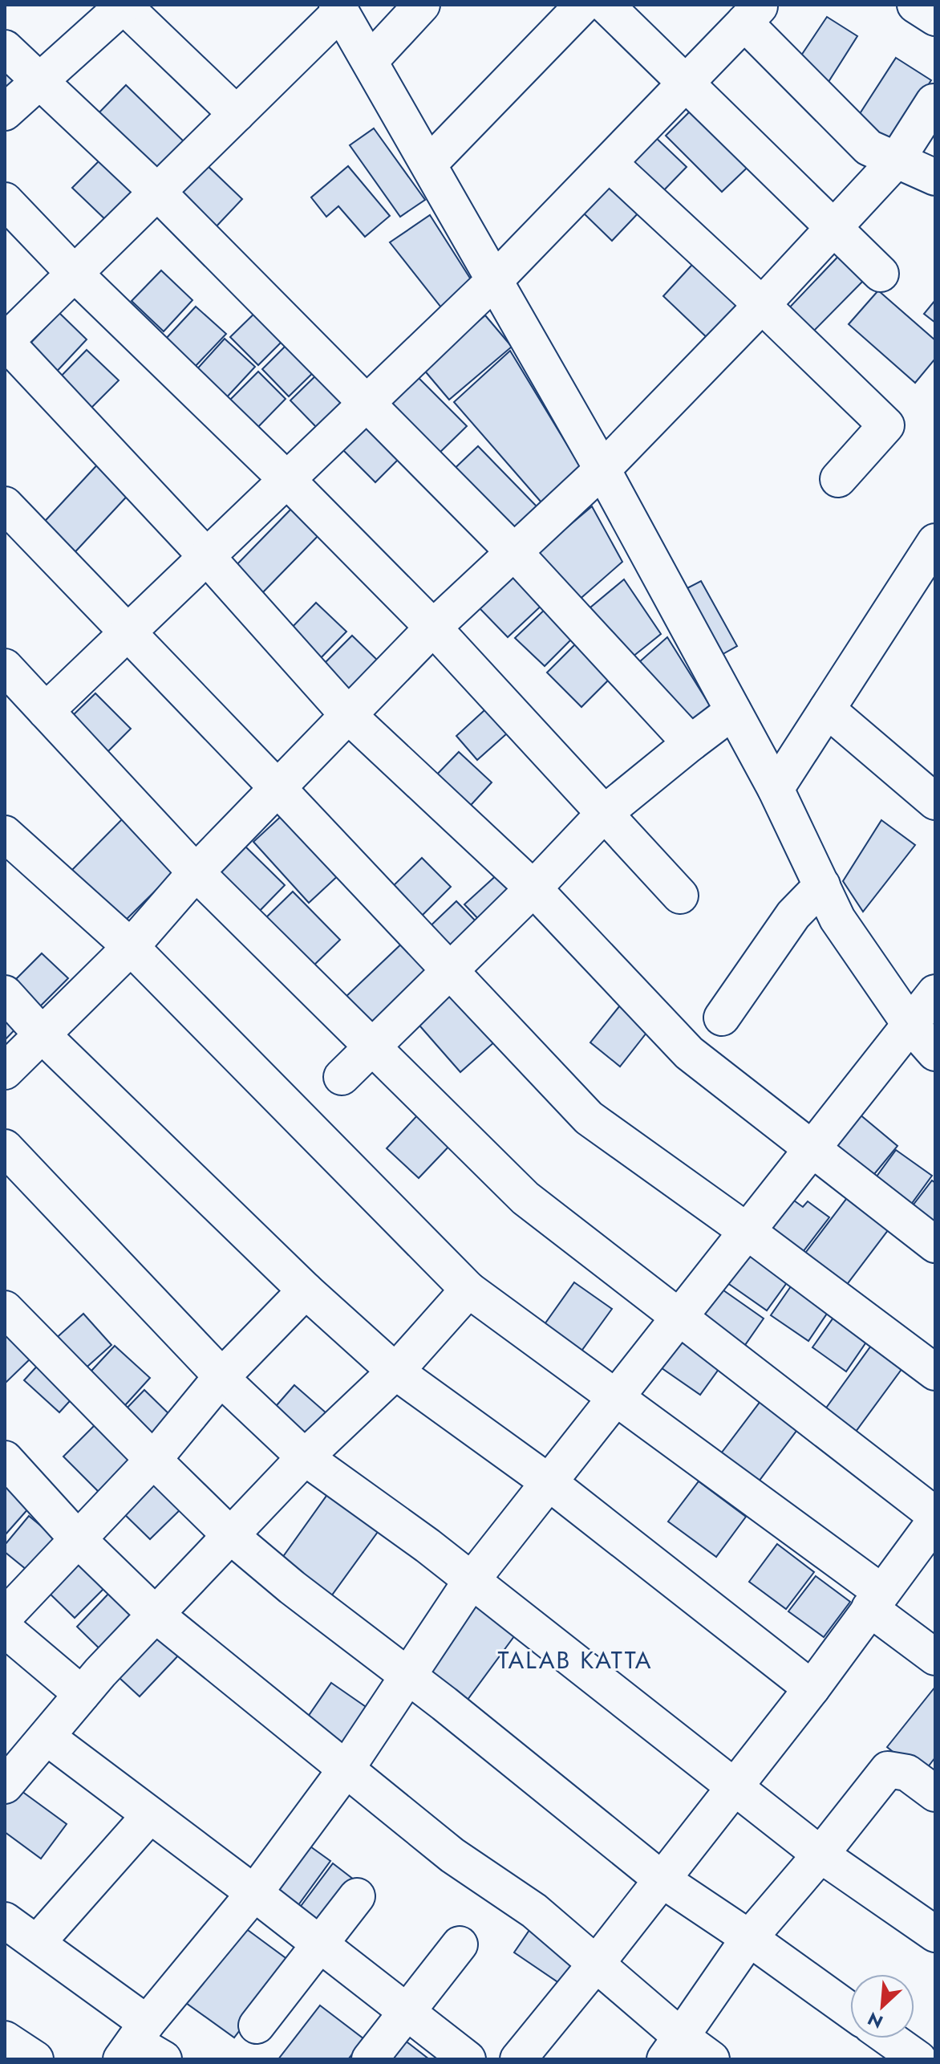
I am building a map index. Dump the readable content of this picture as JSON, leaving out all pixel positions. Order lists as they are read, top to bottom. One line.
{"districts":["TALAB KATTA"],"north":"bottom left"}
